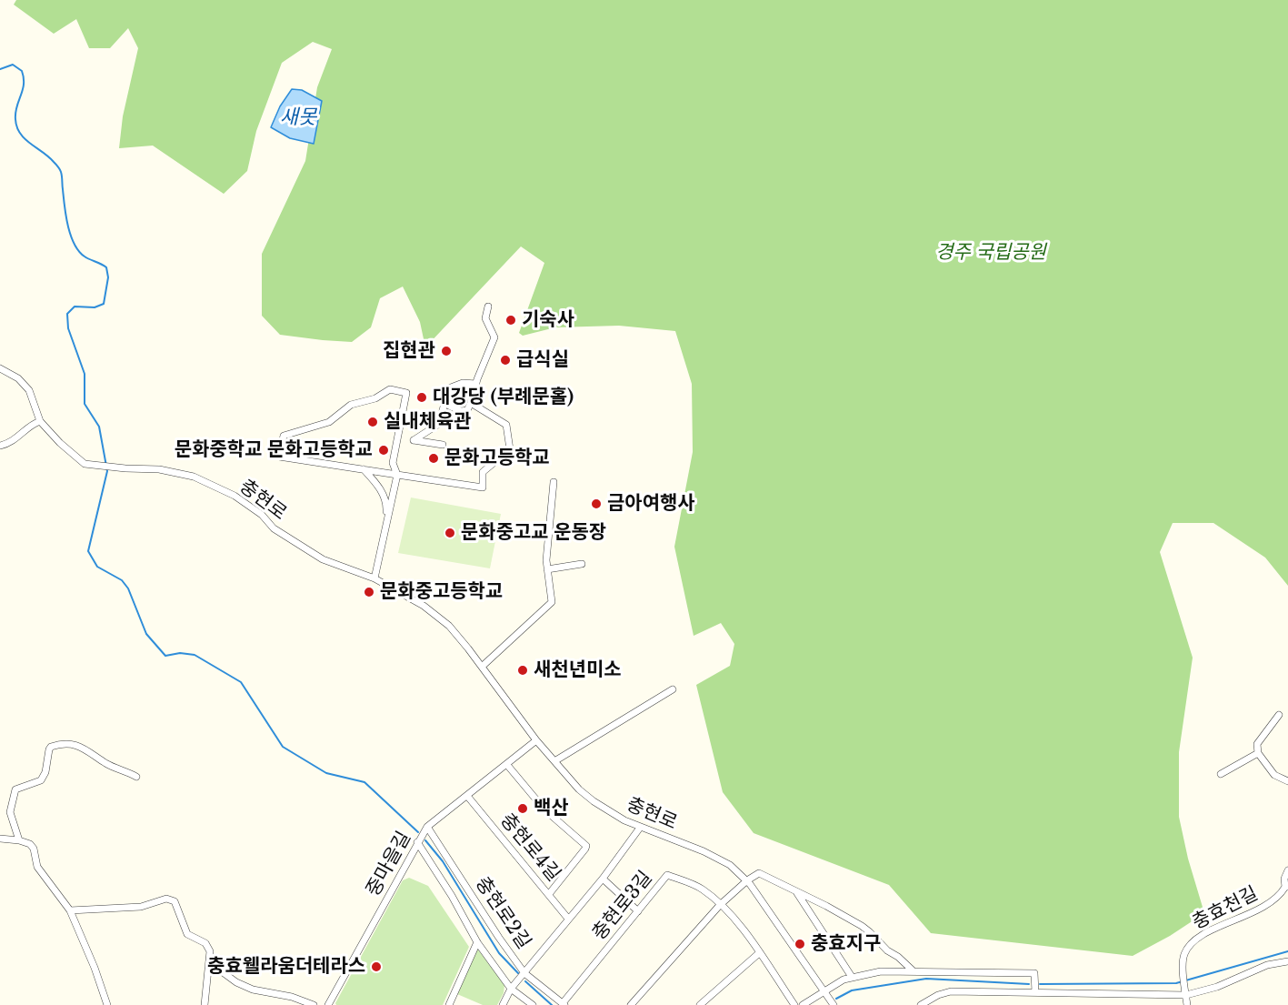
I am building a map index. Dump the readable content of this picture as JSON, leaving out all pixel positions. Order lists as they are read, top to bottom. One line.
{"streets":{"street":["충현로","충현로4길","중마을길","충현로3길","충효천길","충현로2길"]},"crossings":[["충현로","중마을길"],["충현로4길","중마을길"],["중마을길","충현로2길"],["충현로3길","충현로2길"]],"water":["새못"],"parks":["경주 국립공원"],"places":["기숙사","집현관","급식실","대강당 (부례문홀)","실내체육관","문화중학교 문화고등학교","문화고등학교","금아여행사","문화중고교 운동장","문화중고등학교","새천년미소","백산","충효지구","충효웰라움더테라스"]}
